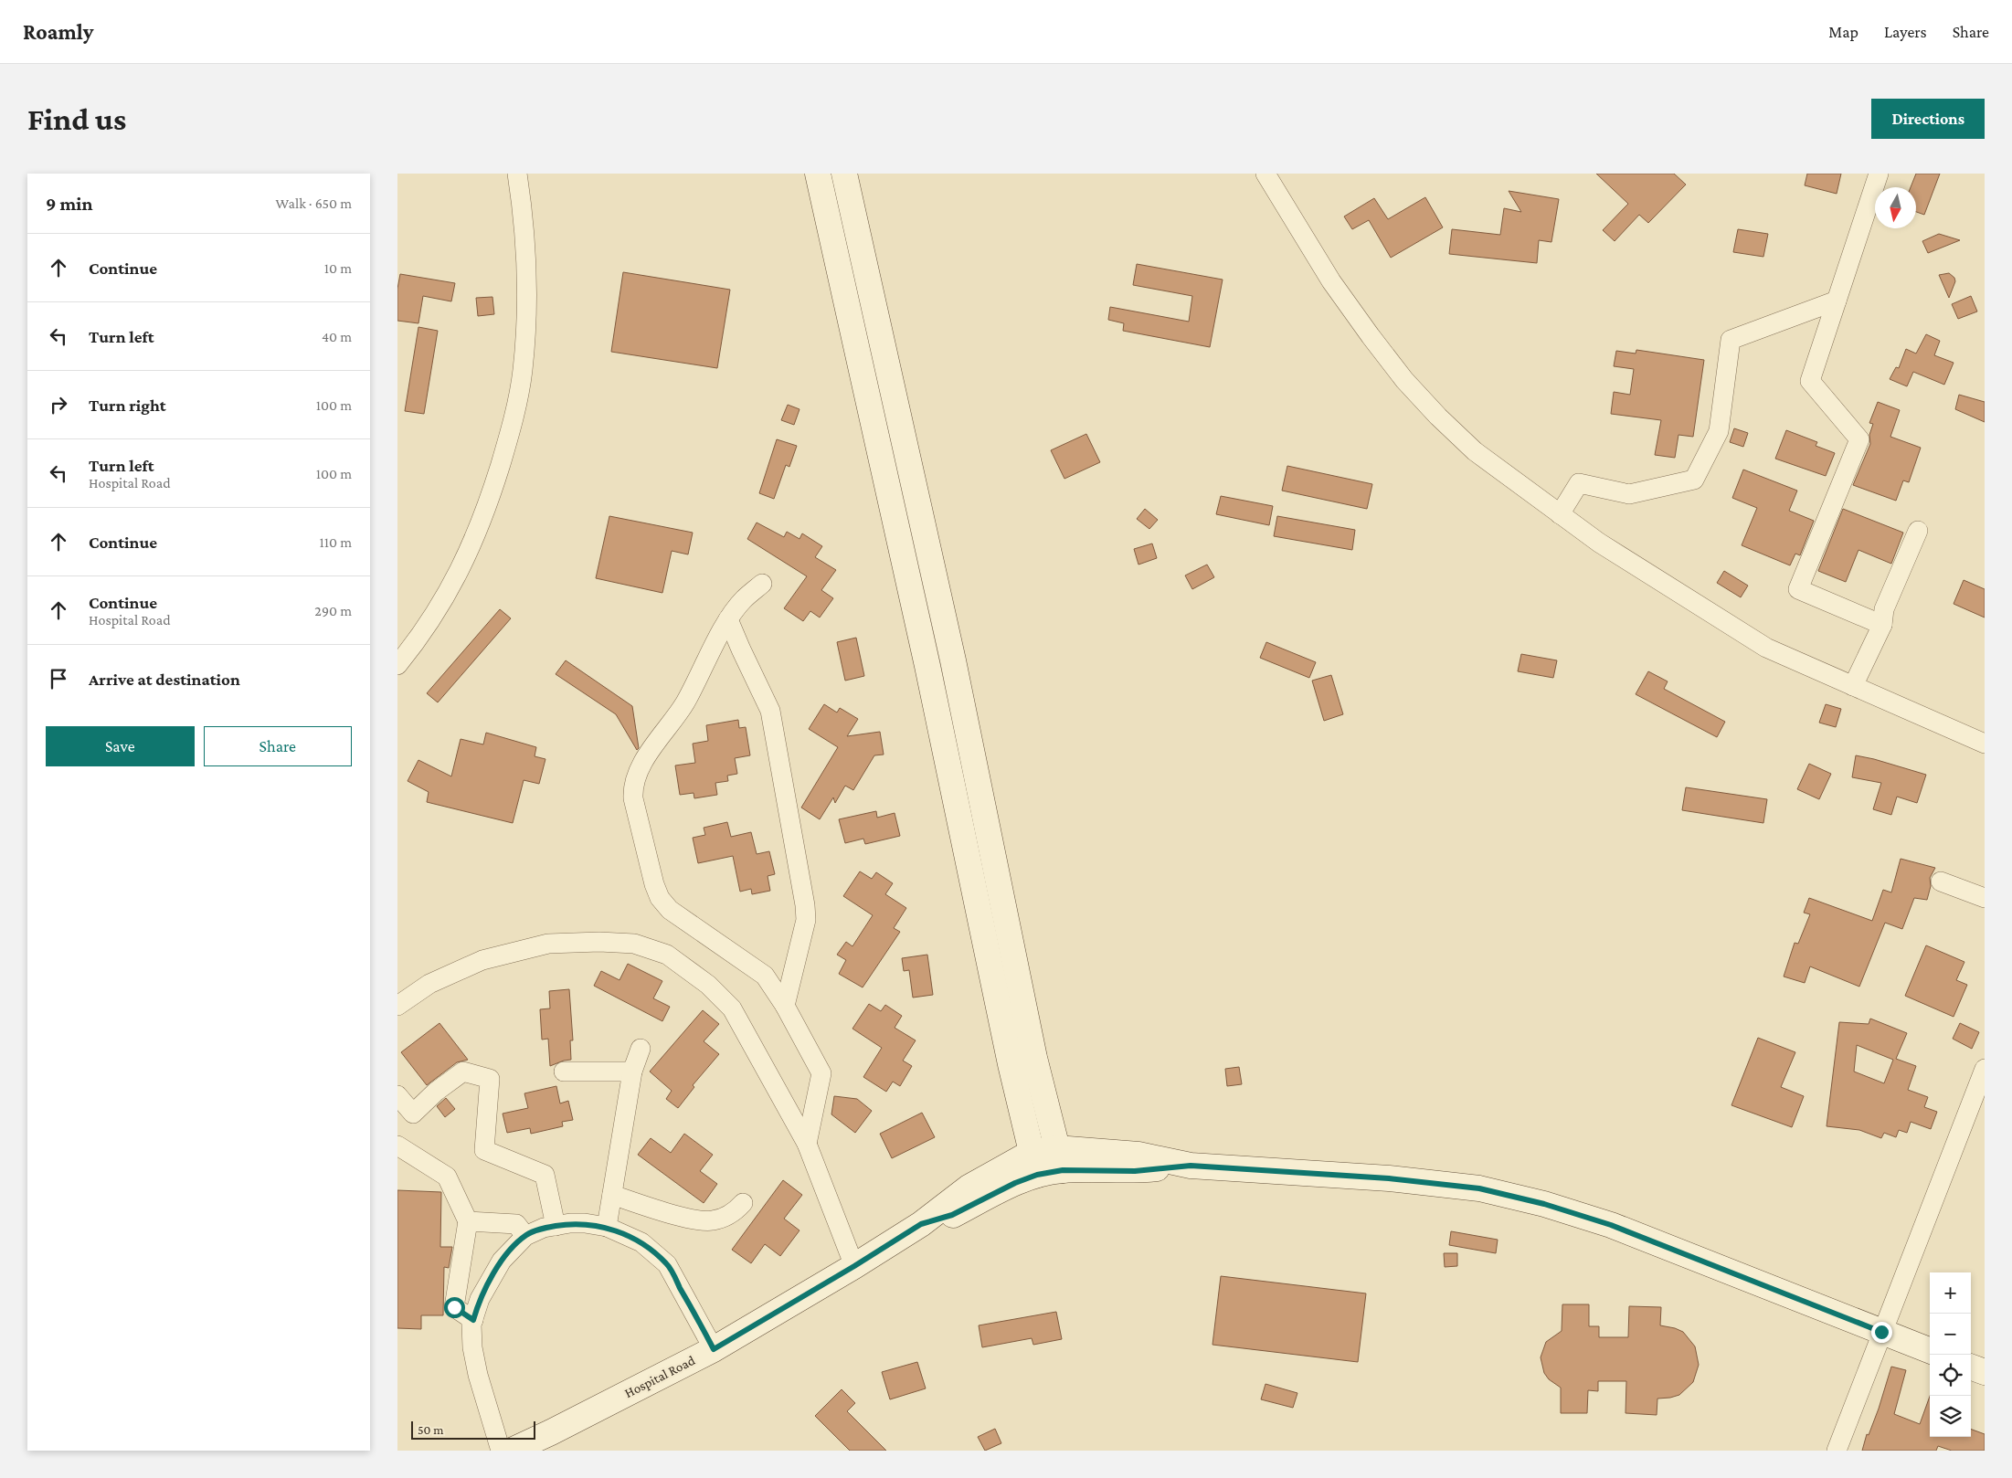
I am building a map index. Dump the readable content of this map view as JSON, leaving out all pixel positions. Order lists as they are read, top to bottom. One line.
{"streets":{"street":["Hospital Road"]},"scale_bar":"50 m","north":"bottom","page":{"header":"Roamly","nav":["Map","Layers","Share"],"buttons":["Directions",["Save","Share"]],"title":"Find us","heading":["9 min","Walk · 650 m"],"list":[["Continue","10 m"],["Turn left","40 m"],["Turn right","100 m"],["Turn left","Hospital Road","100 m"],["Continue","110 m"],["Continue","Hospital Road","290 m"],"Arrive at destination"],"map_buttons":["+","−"],"scale":"50 m"}}
